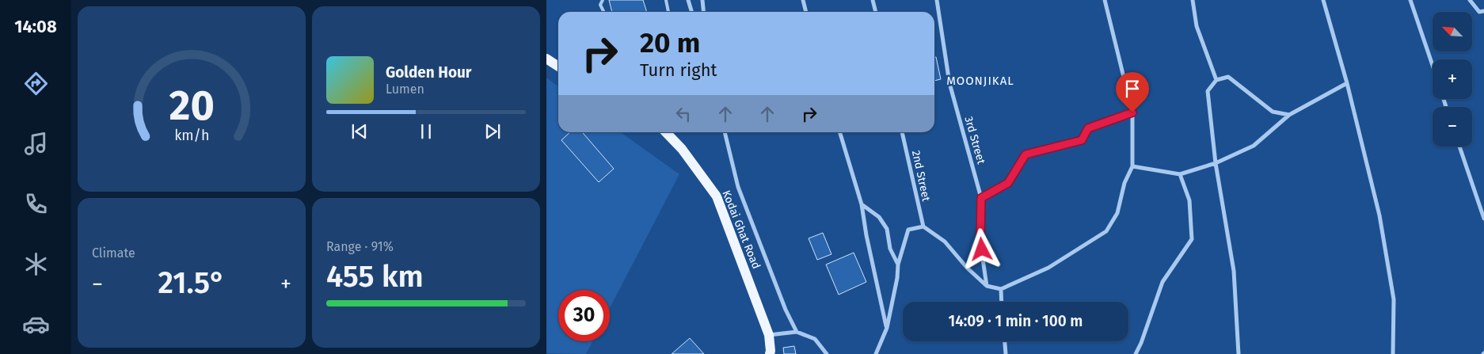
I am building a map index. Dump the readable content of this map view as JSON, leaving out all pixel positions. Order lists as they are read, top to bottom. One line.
{"streets":{"main road":["Kodai Ghat Road"],"street":["3rd Street","2nd Street"]},"districts":["MOONJIKAL"],"north":"top left","page":{"tabs":"14:08","map_buttons":["+","−"],"turn":["20 m","Turn right"],"song":["Golden Hour","Lumen"],"tile":["Climate",["Range · 91%","455 km"]],"heat":["−","21.5°","+"],"limit":"30","trip":"14:09 · 1 min · 100 m","gauge":["20","km/h"]}}
